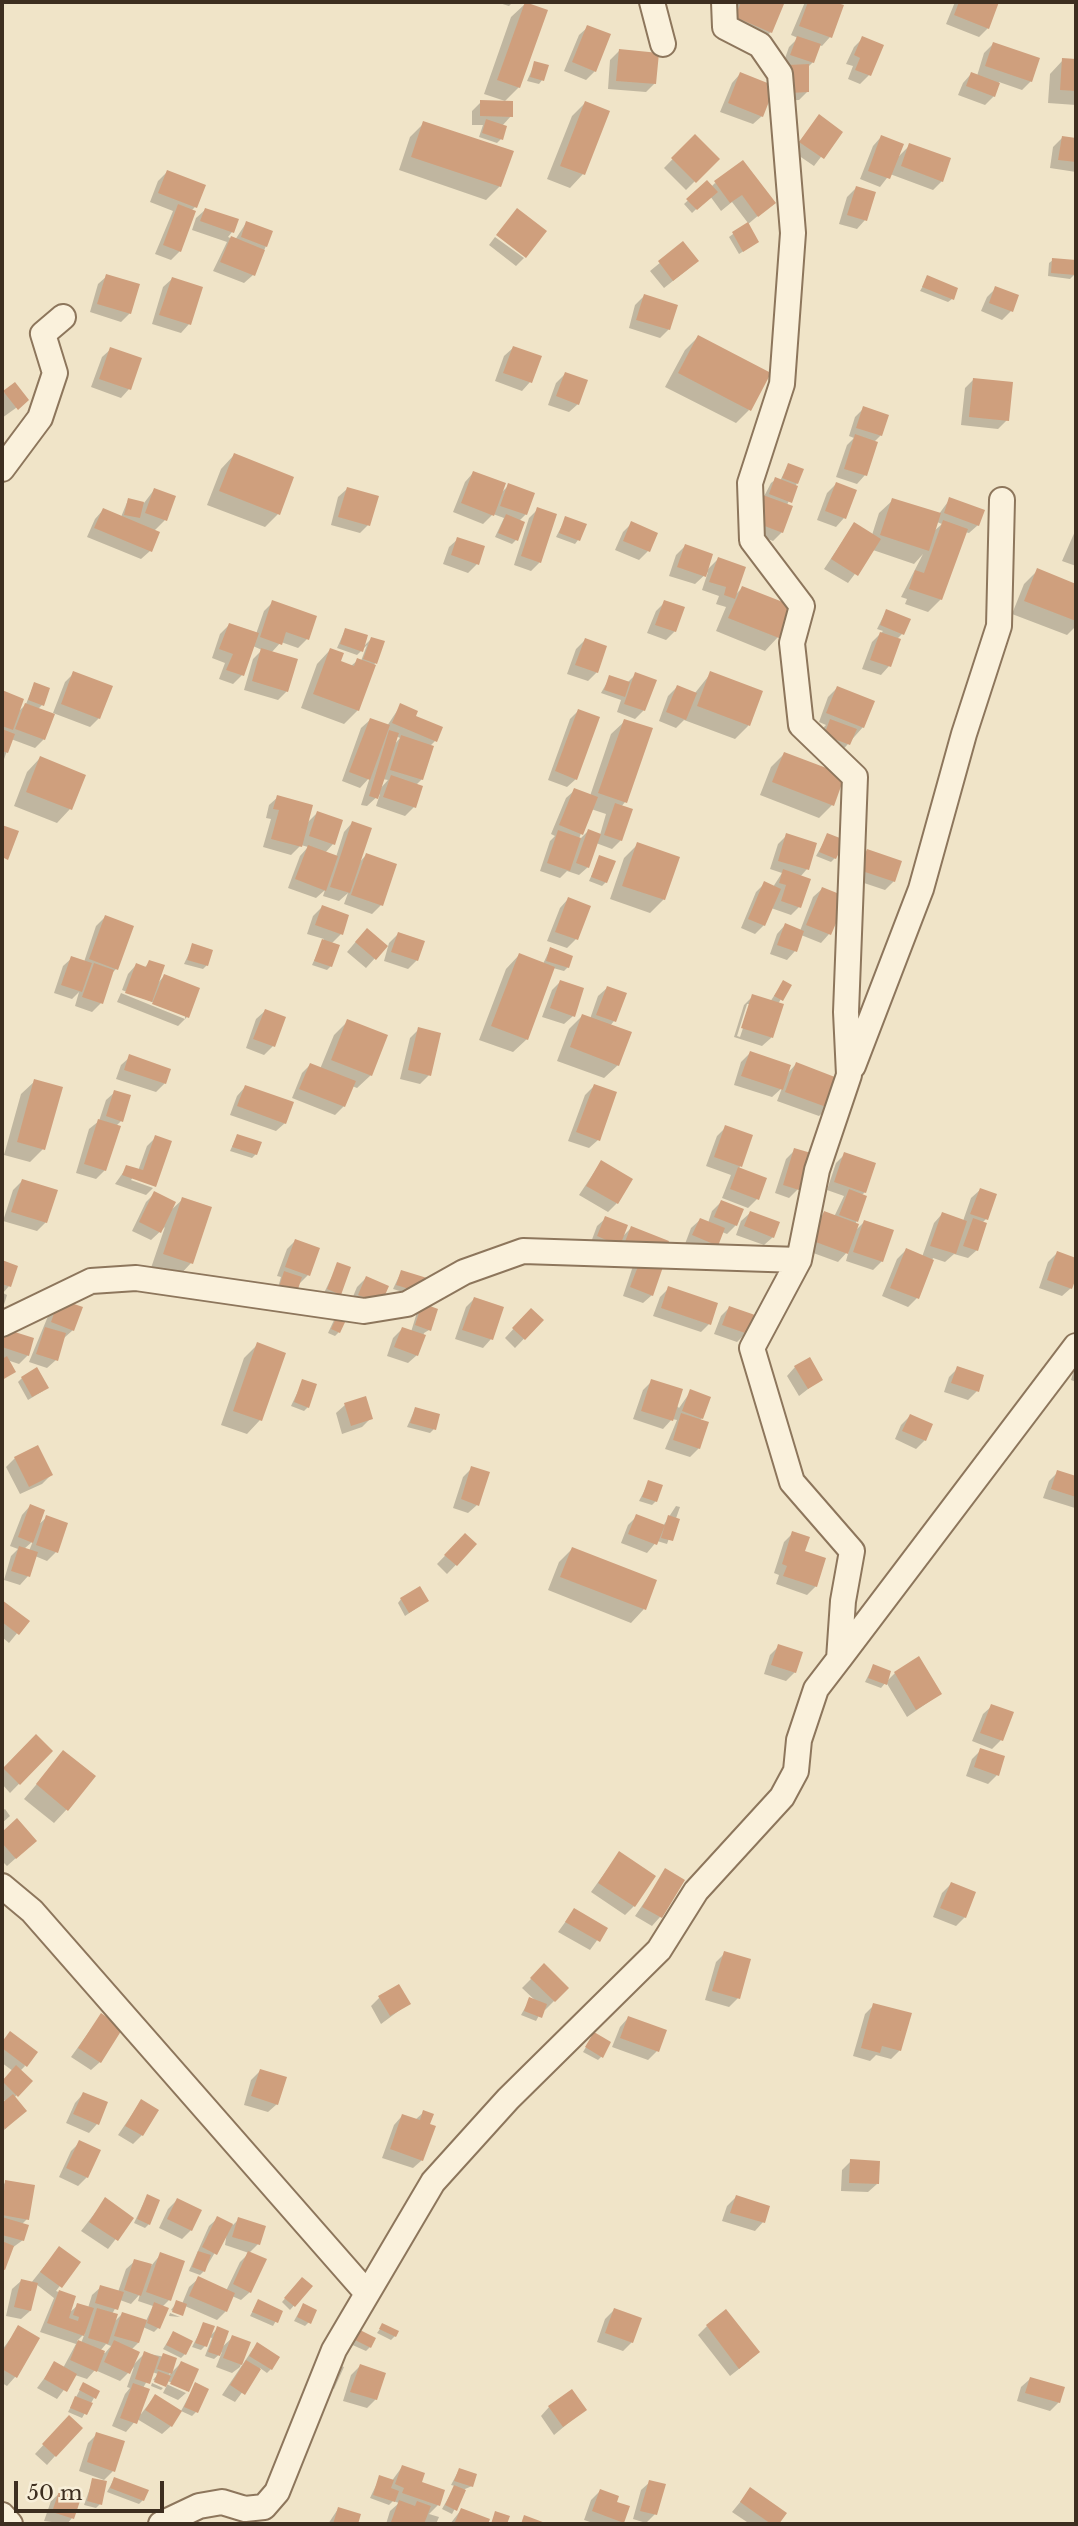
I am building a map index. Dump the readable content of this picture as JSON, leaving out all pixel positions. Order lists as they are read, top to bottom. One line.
{"scale_bar":"50 m"}
